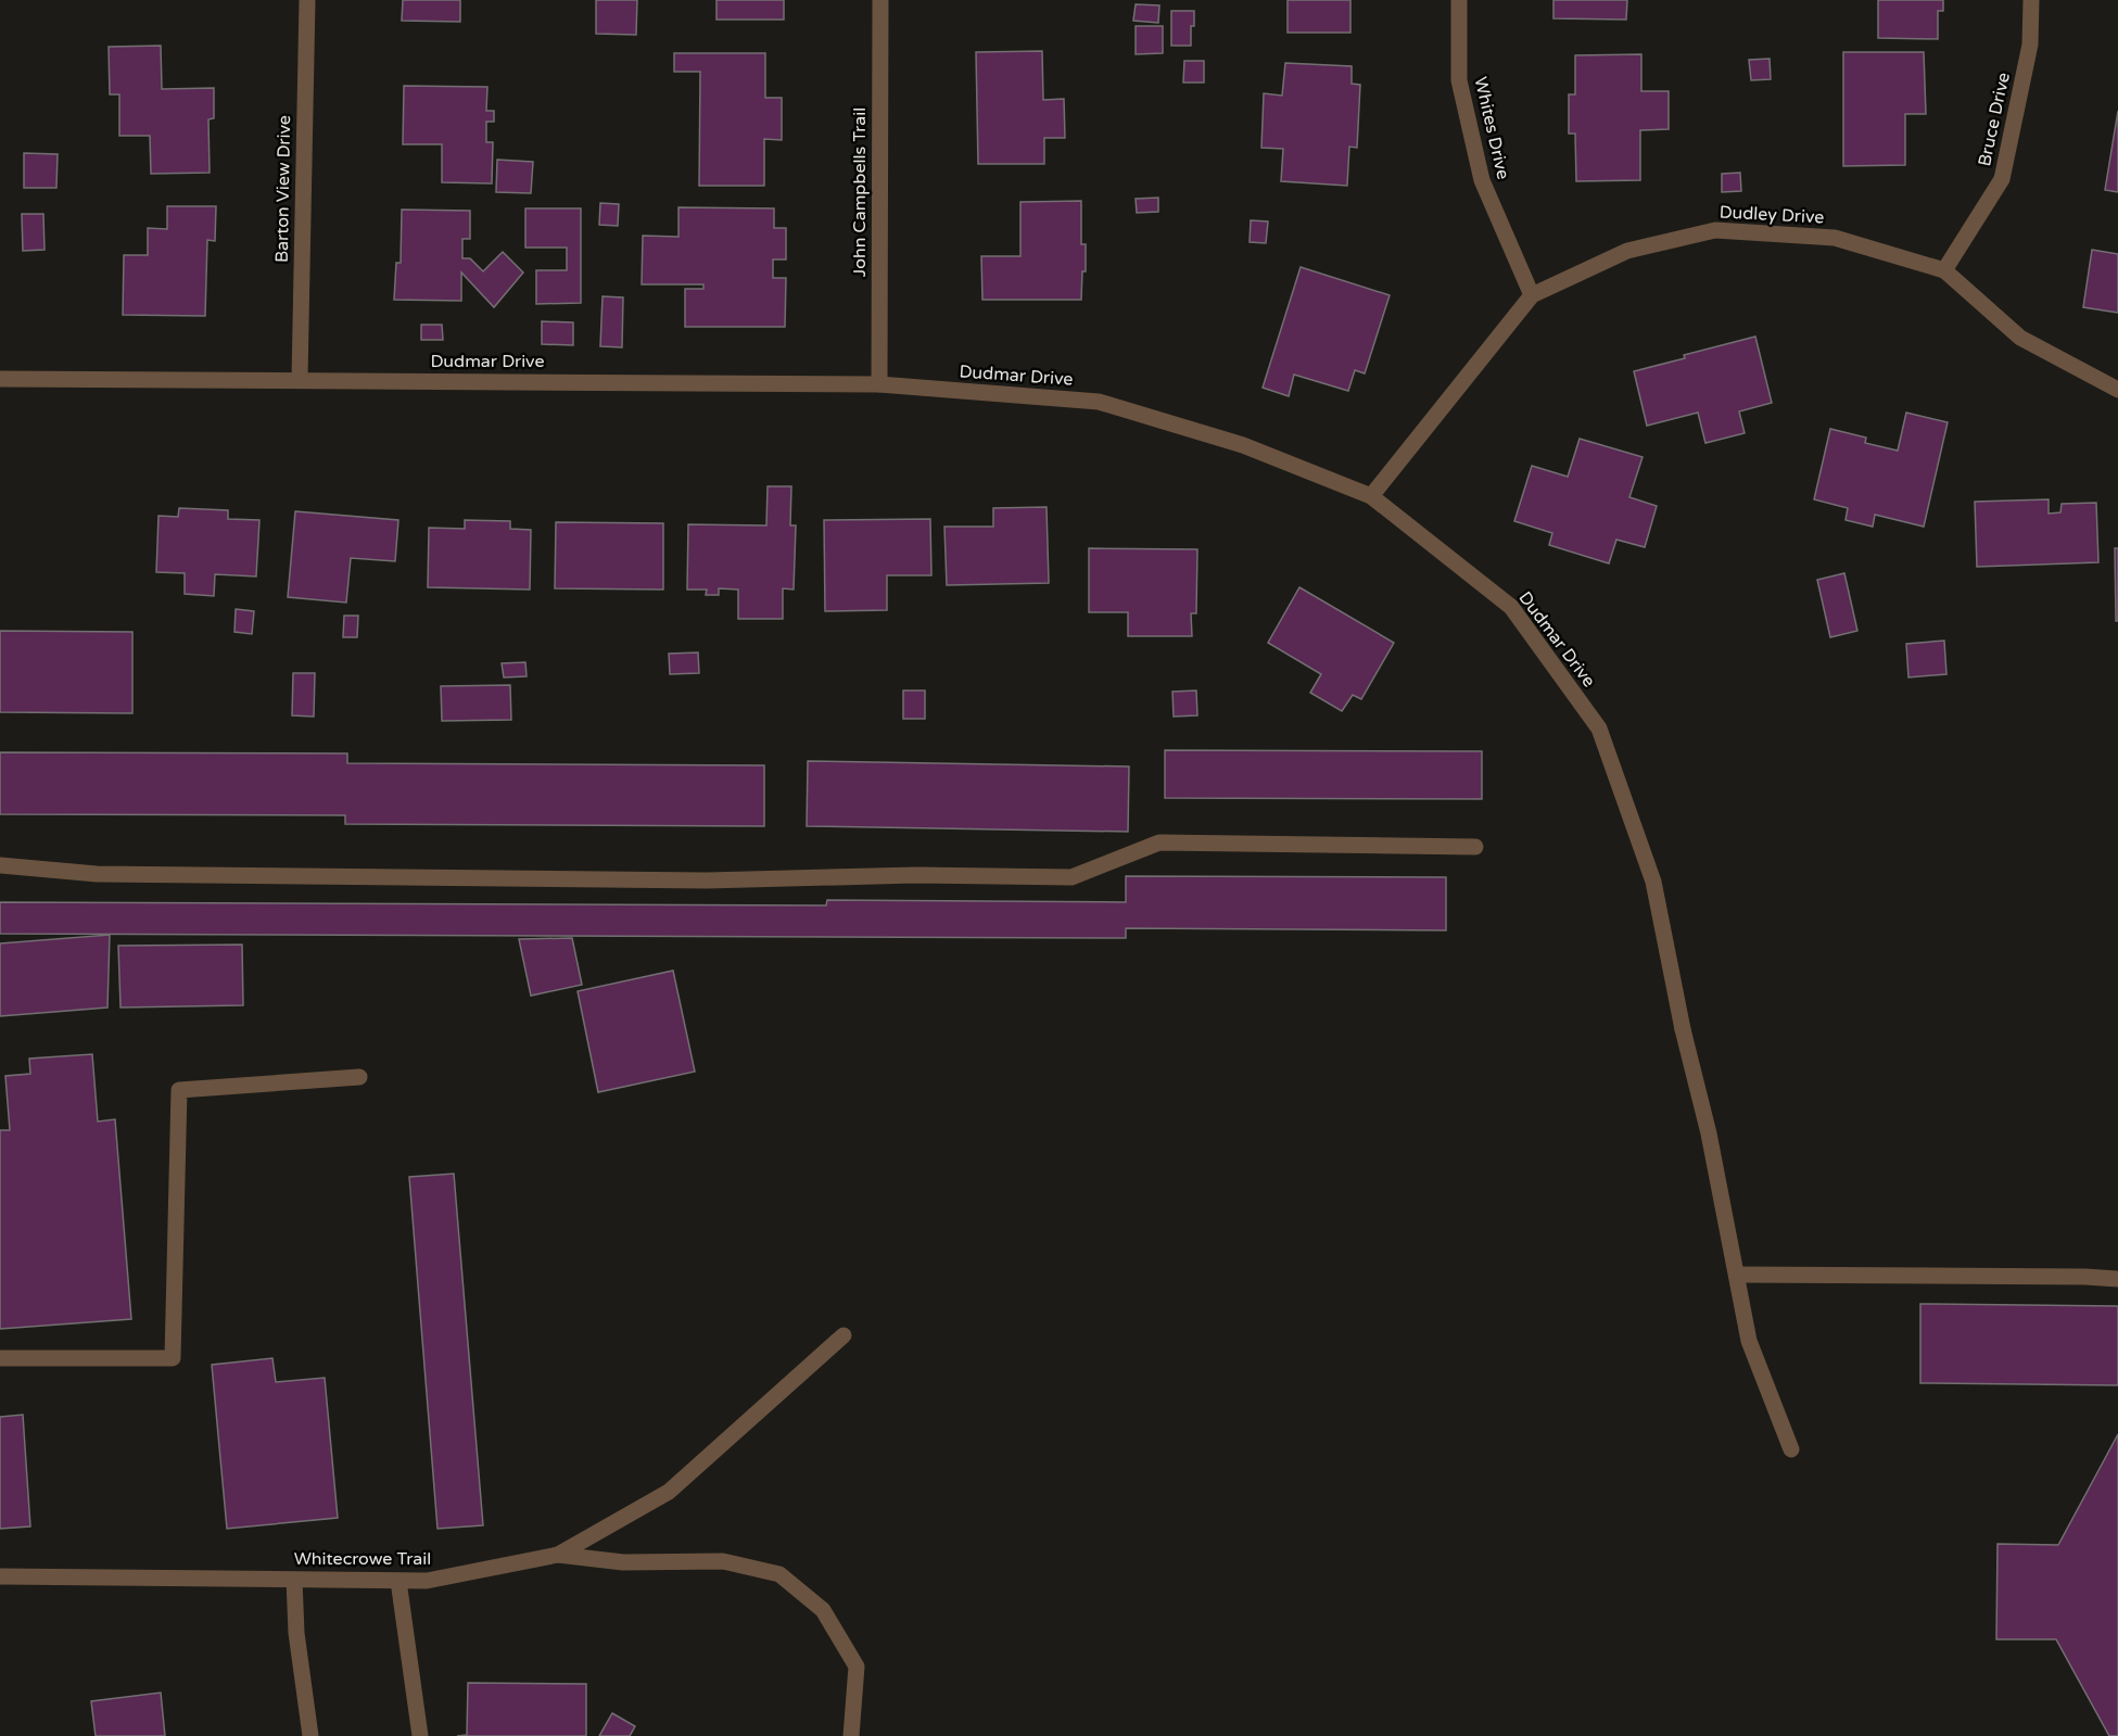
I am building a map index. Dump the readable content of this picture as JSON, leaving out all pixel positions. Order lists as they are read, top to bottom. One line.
{"streets":{"street":["Bruce Drive","Whites Drive","Barton View Drive","John Campbells Trail","Dudley Drive","Dudmar Drive","Whitecrowe Trail"]},"crossings":[["Bruce Drive","Dudley Drive"],["Whites Drive","Dudley Drive"],["Barton View Drive","Dudmar Drive"],["John Campbells Trail","Dudmar Drive"],["Dudley Drive","Dudmar Drive"]]}
